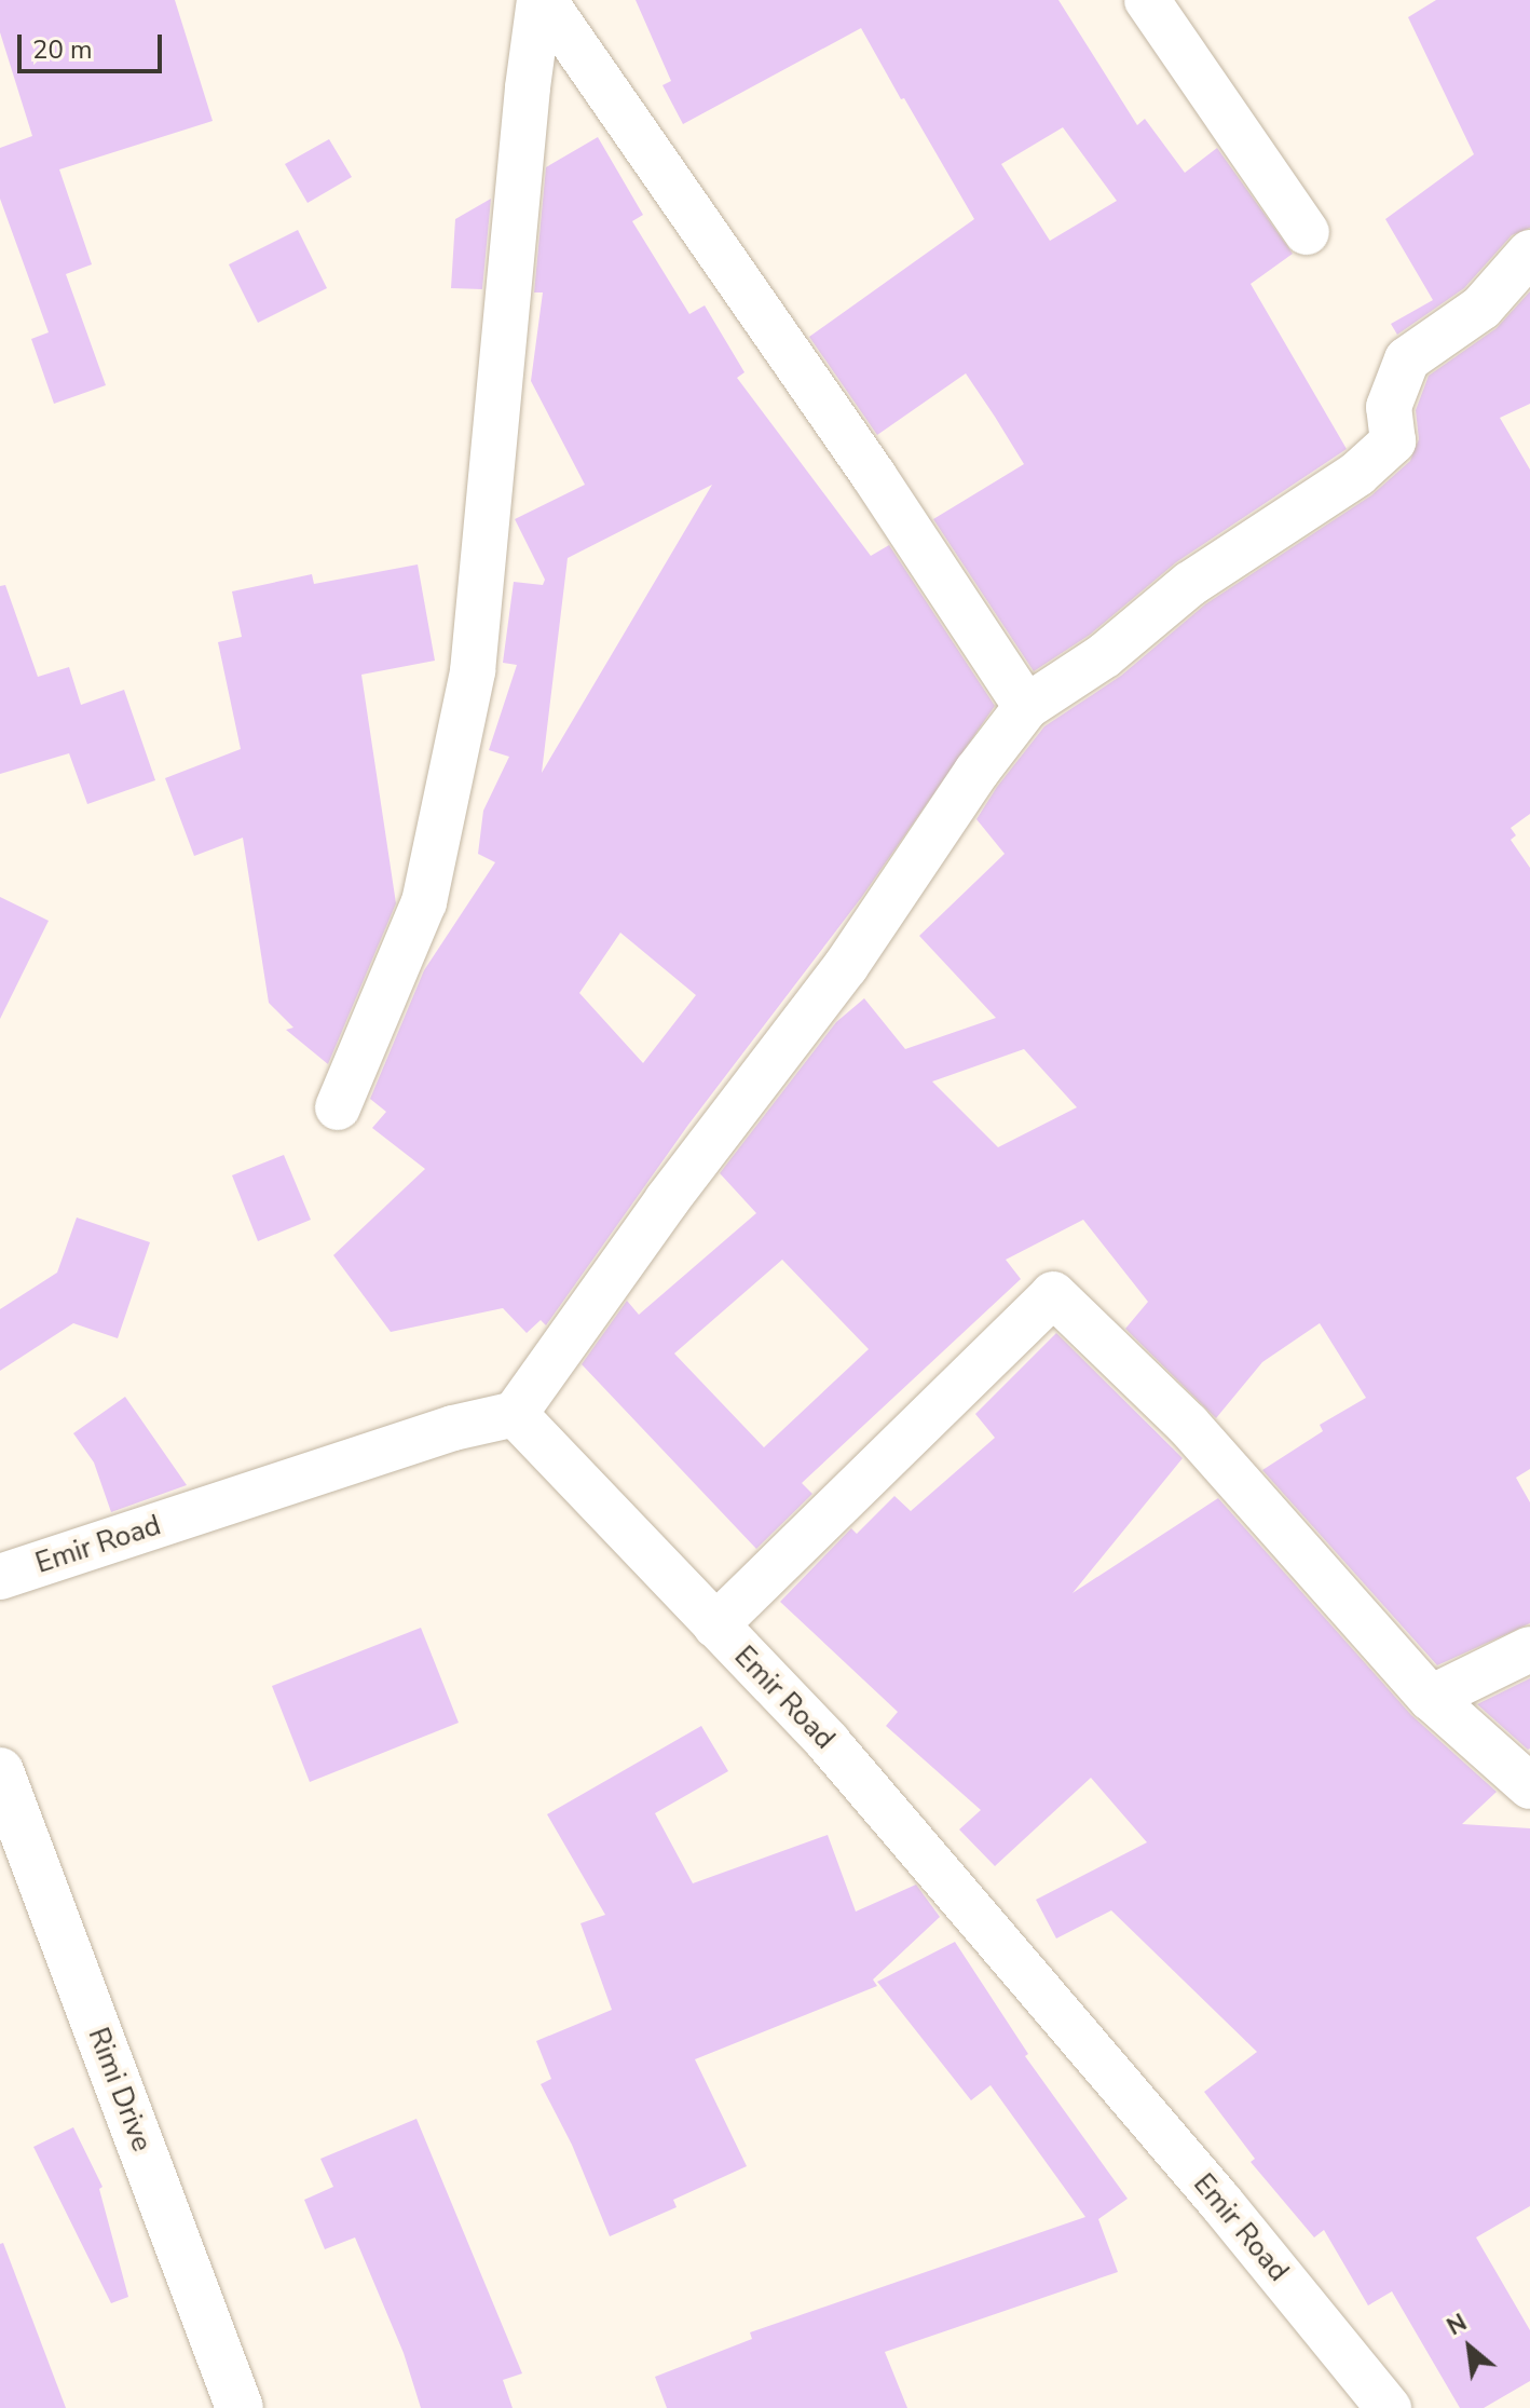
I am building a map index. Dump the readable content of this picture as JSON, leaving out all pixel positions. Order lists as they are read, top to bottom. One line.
{"streets":{"street":["Emir Road","Rimi Drive"]},"scale_bar":"20 m","north":"top left"}
